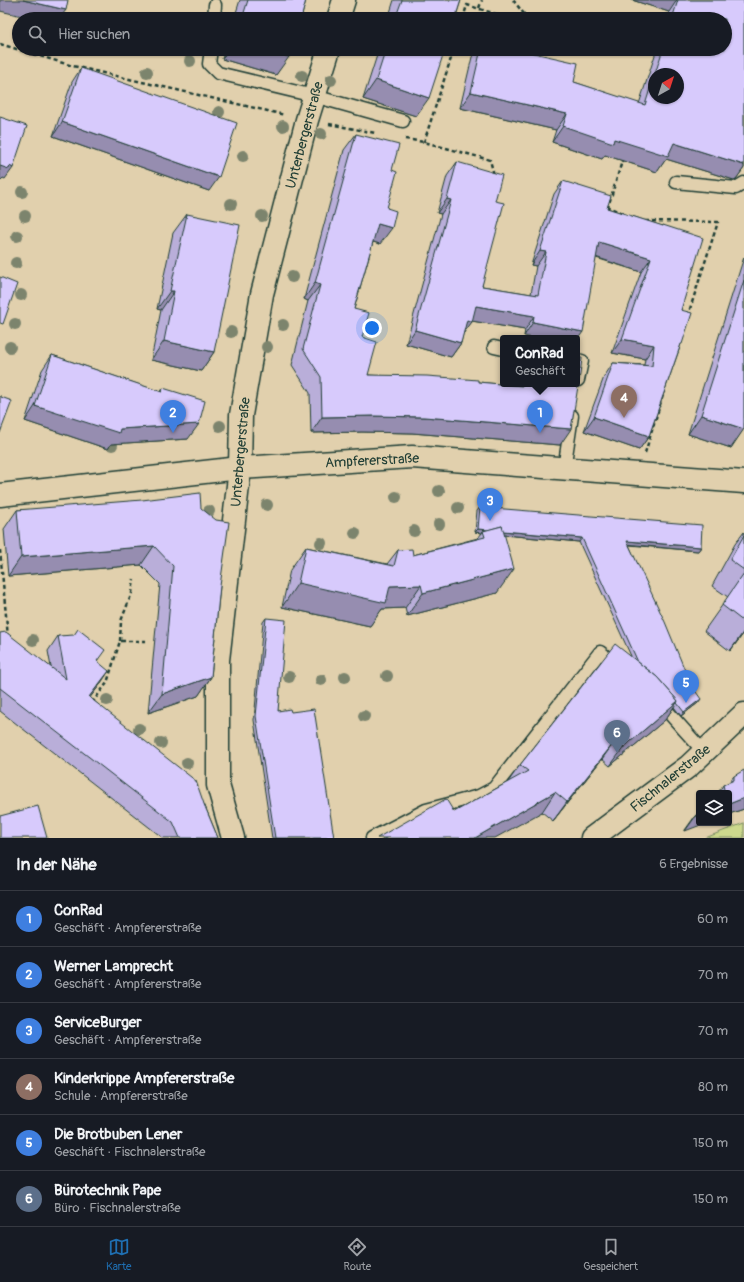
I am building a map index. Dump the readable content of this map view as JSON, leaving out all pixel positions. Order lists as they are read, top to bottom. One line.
{"streets":{"street":["Unterbergerstraße","Ampfererstraße","Fischnalerstraße"]},"crossings":[["Unterbergerstraße","Ampfererstraße"]],"north":"top right","page":{"search":"Hier suchen","popup":["ConRad","Geschäft"],"pins":["4","1","2","3","5","6"],"heading":["In der Nähe","6 Ergebnisse"],"list":[{"mark":"1","name":"ConRad","note":"Geschäft · Ampfererstraße","value":"60 m"},{"mark":"2","name":"Werner Lamprecht","note":"Geschäft · Ampfererstraße","value":"70 m"},{"mark":"3","name":"ServiceBurger","note":"Geschäft · Ampfererstraße","value":"70 m"},{"mark":"4","name":"Kinderkrippe Ampfererstraße","note":"Schule · Ampfererstraße","value":"80 m"},{"mark":"5","name":"Die Brotbuben Lener","note":"Geschäft · Fischnalerstraße","value":"150 m"},{"mark":"6","name":"Bürotechnik Pape","note":"Büro · Fischnalerstraße","value":"150 m"}],"nav":["Karte","Route","Gespeichert"]}}
